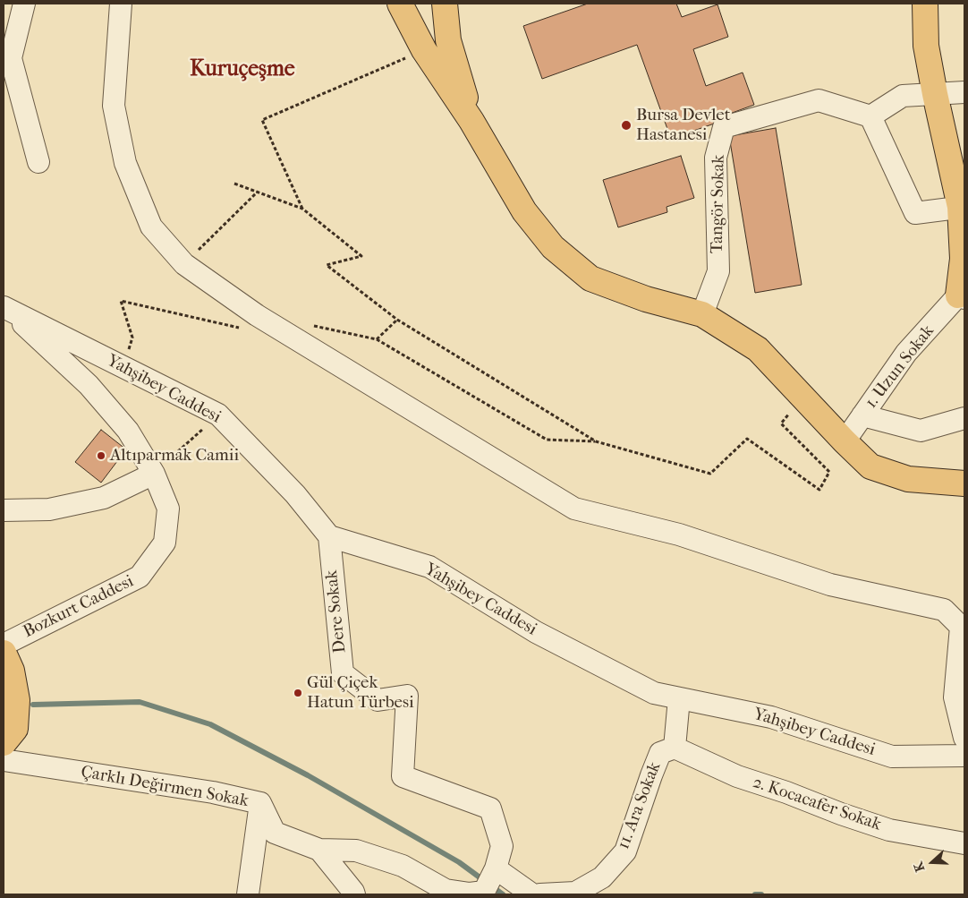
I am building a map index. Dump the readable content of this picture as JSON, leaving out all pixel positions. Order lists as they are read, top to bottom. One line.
{"streets":{"street":["Tangör Sokak","1. Uzun Sokak","Yahşibey Caddesi","Bozkurt Caddesi","Dere Sokak","Çarklı Değirmen Sokak","2. Kocacafer Sokak","11. Ara Sokak"]},"crossings":[["Yahşibey Caddesi","Bozkurt Caddesi"],["Yahşibey Caddesi","Dere Sokak"],["Yahşibey Caddesi","11. Ara Sokak"],["Dere Sokak","Çarklı Değirmen Sokak"],["2. Kocacafer Sokak","11. Ara Sokak"]],"districts":["Kuruçeşme"],"places":["Bursa Devlet Hastanesi","Altıparmak Camii","Gül Çiçek Hatun Türbesi"],"north":"left"}
